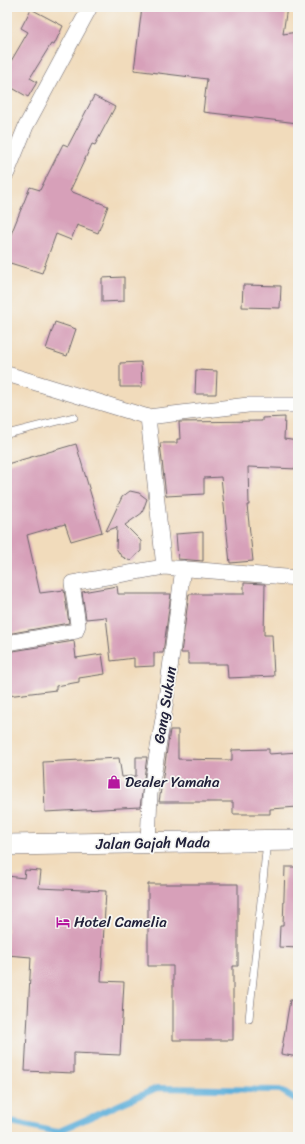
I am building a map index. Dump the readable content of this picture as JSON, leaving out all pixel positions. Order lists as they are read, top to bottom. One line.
{"streets":{"main road":["Jalan Gajah Mada"],"street":["Gang Sukun"]},"crossings":[["Gang Sukun","Jalan Gajah Mada"]],"places":{"shop":["Dealer Yamaha"],"hotel":["Hotel Camelia"]}}
